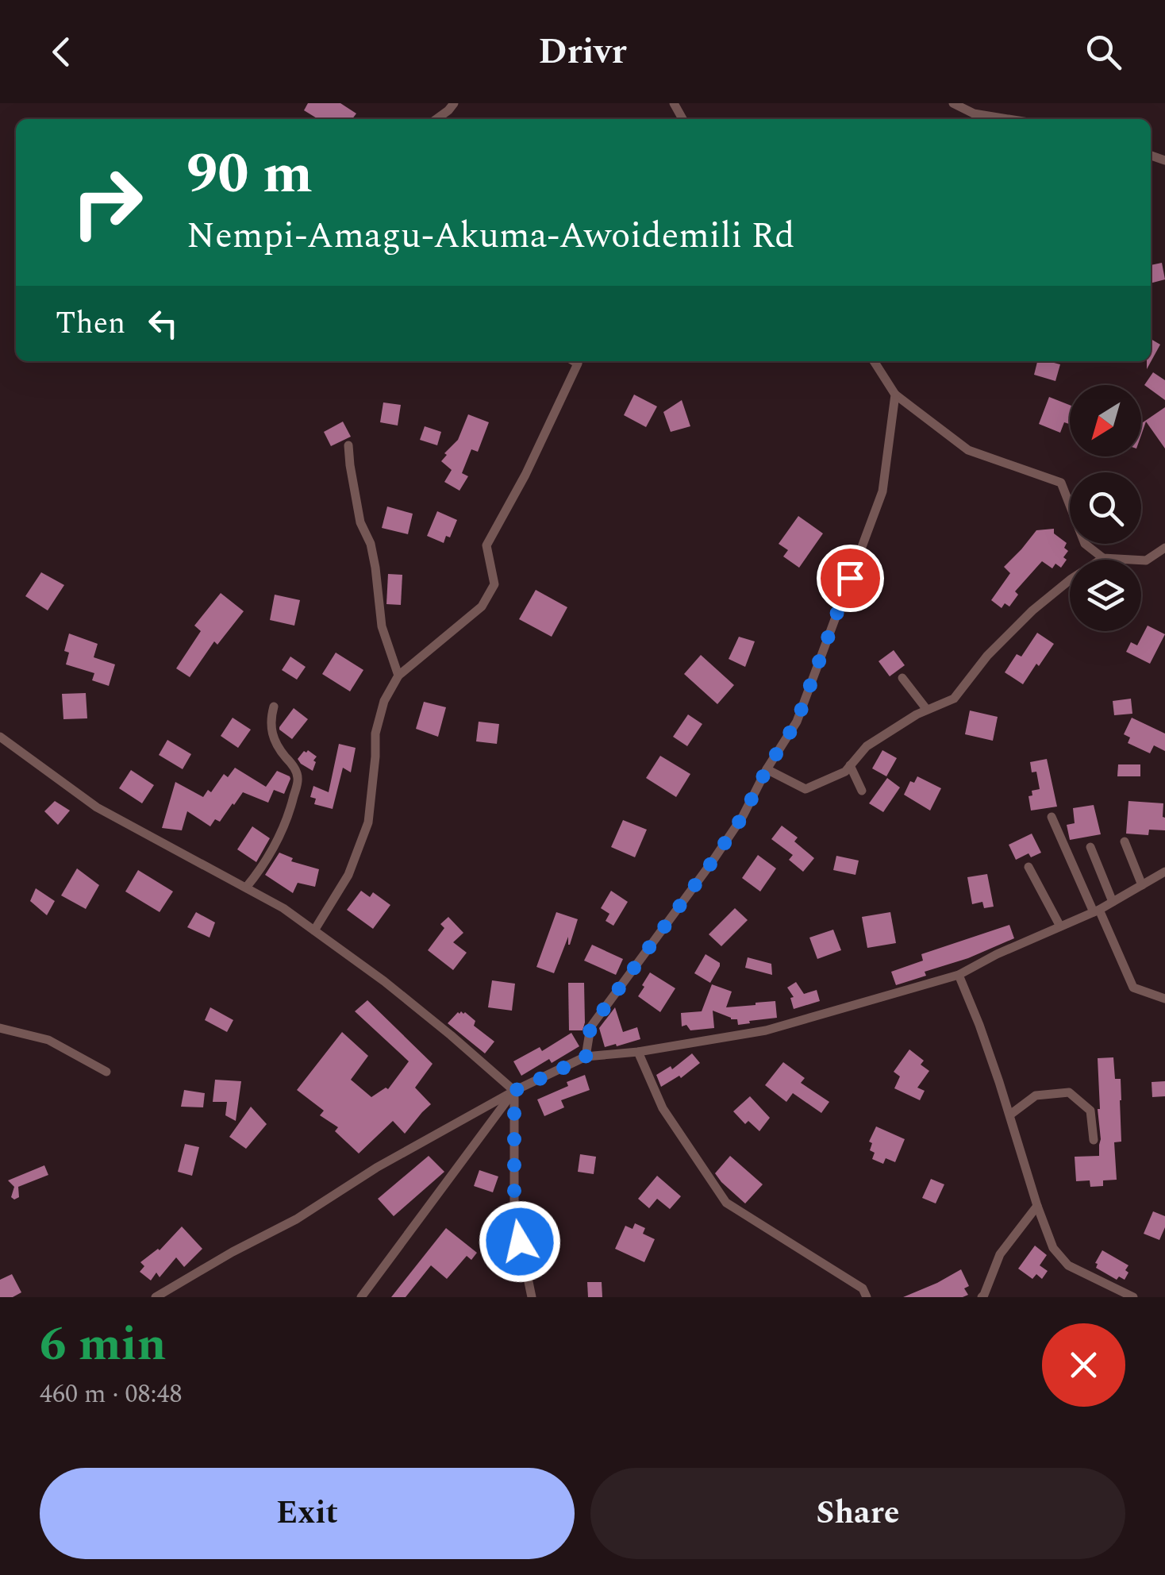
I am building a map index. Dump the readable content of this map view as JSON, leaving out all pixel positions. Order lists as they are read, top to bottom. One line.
{"north":"bottom left","page":{"header":"Drivr","turn":["90 m","Nempi-Amagu-Akuma-Awoidemili Rd"],"then":"Then","heading":["6 min","460 m · 08:48"],"buttons":["Exit","Share"]}}
